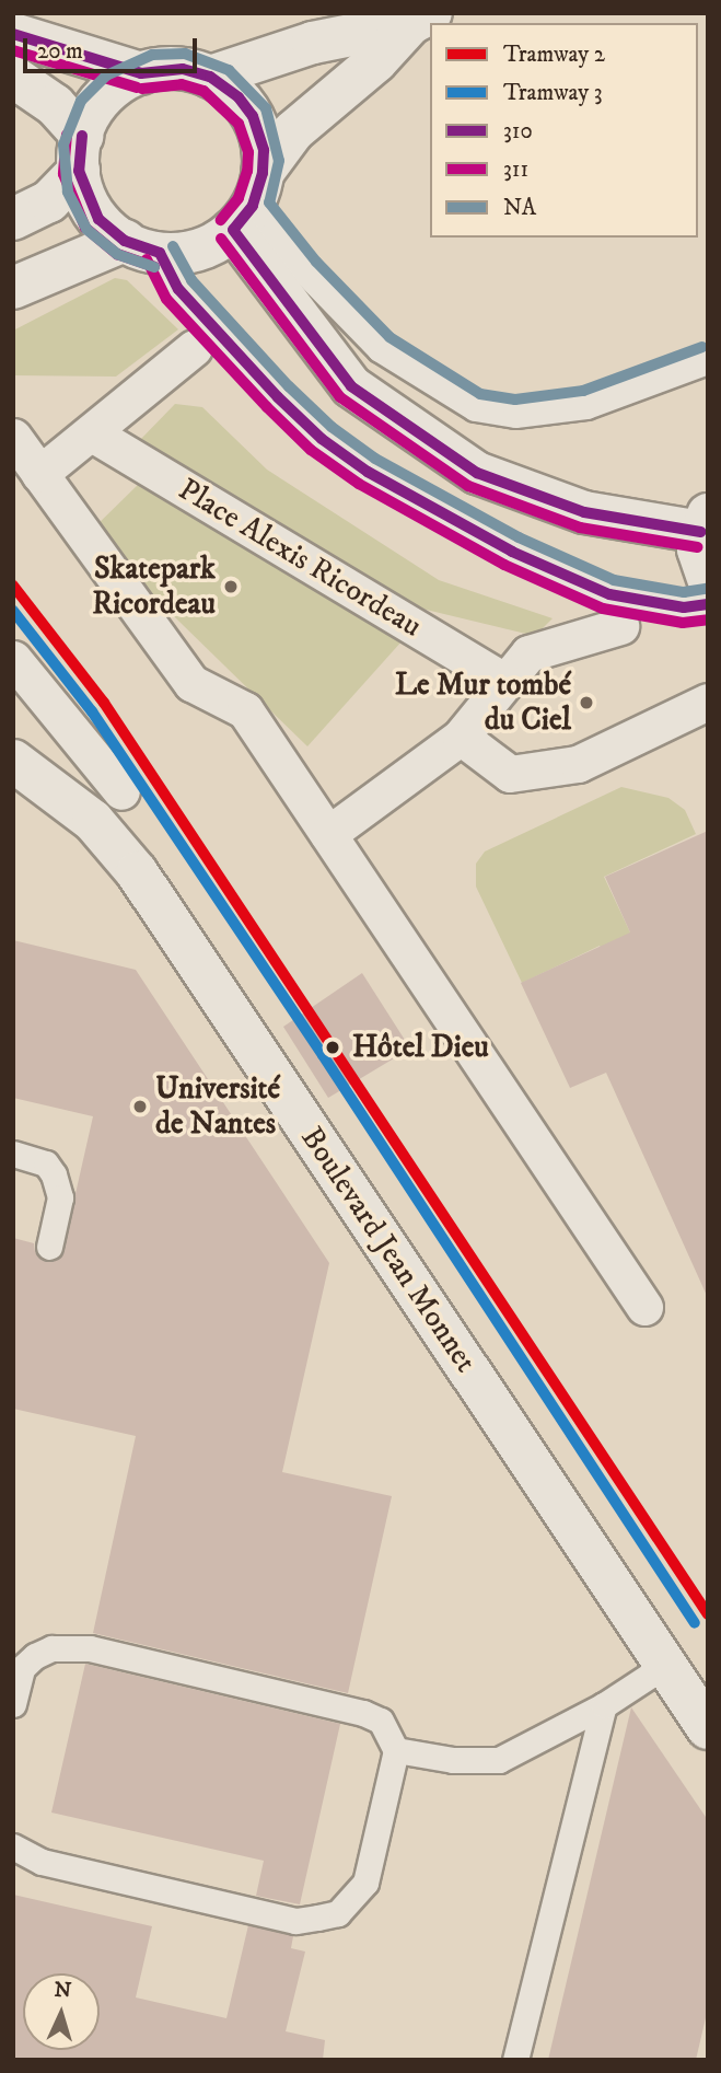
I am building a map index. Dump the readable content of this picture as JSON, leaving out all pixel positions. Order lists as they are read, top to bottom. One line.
{"streets":{"main road":["Boulevard Jean Monnet"],"street":["Place Alexis Ricordeau"]},"places":["Skatepark Ricordeau","Le Mur tombé du Ciel","Hôtel Dieu","Université de Nantes"],"lines":["transit line 310","transit line 311","transit line NA","tram line 2","tram line 3"],"legend":["Tramway 2","Tramway 3","310","311","NA"],"scale_bar":"20 m","north":"top"}
